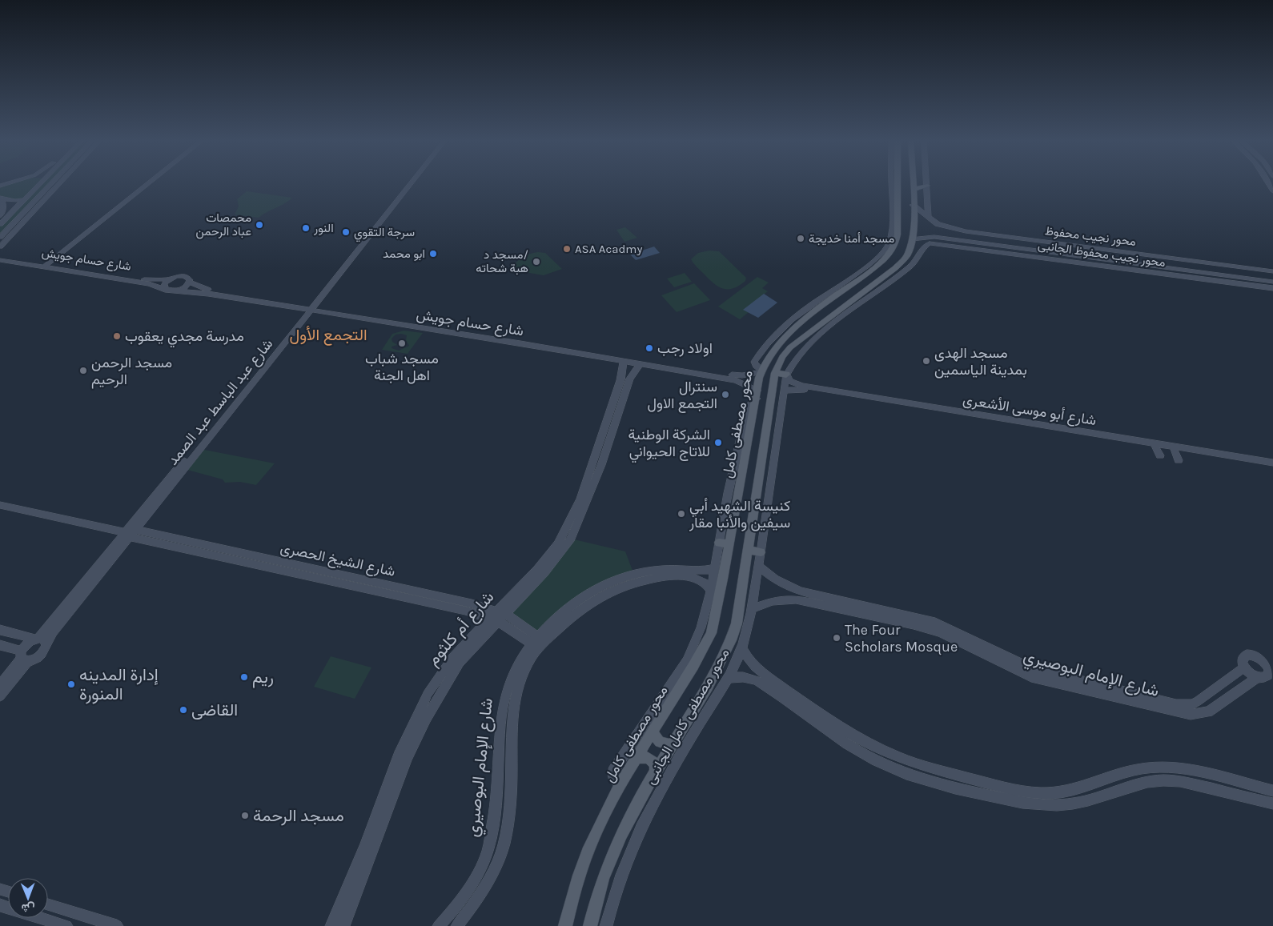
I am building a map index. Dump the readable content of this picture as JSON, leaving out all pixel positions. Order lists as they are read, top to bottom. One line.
{"streets":{"main road":["محور مصطفى كامل"],"street":["محور نجيب محفوظ","محور نجيب محفوظ الجانبى","شارع حسام جويش","شارع عبد الباسط عبد الصمد","شارع أبو موسى الأشعرى","شارع الشيخ الحصرى","شارع أم كلثوم","شارع الإمام البوصيري","محور مصطفى كامل الجانبى"]},"crossings":[["محور نجيب محفوظ","محور مصطفى كامل"],["محور نجيب محفوظ الجانبى","محور مصطفى كامل الجانبى"],["شارع حسام جويش","شارع عبد الباسط عبد الصمد"],["شارع حسام جويش","محور مصطفى كامل"],["شارع حسام جويش","شارع أم كلثوم"],["شارع عبد الباسط عبد الصمد","شارع الشيخ الحصرى"],["شارع أبو موسى الأشعرى","محور مصطفى كامل الجانبى"],["محور مصطفى كامل","محور مصطفى كامل الجانبى"],["شارع الشيخ الحصرى","شارع أم كلثوم"],["شارع الشيخ الحصرى","شارع الإمام البوصيري"],["شارع الإمام البوصيري","محور مصطفى كامل الجانبى"]],"districts":["التجمع الأول"],"places":["محمصات عباد الرحمن","النور","سرجة التقوي","مسجد أمنا خديجة","ASA Acadmy","ابو محمد","مسجد د/ هبة شحاته","مدرسة مجدي يعقوب","مسجد شباب اهل الجنة","اولاد رجب","مسجد الهدى بمدينة الياسمين","مسجد الرحمن الرحيم","سنترال التجمع الاول","الشركة الوطنية للاتاج الحيواني","كنيسة الشهيد أبي سيفين والأنبا مقار","The Four Scholars Mosque","ريم","إدارة المدينه المنورة","القاضى","مسجد الرحمة"],"north":"bottom"}
